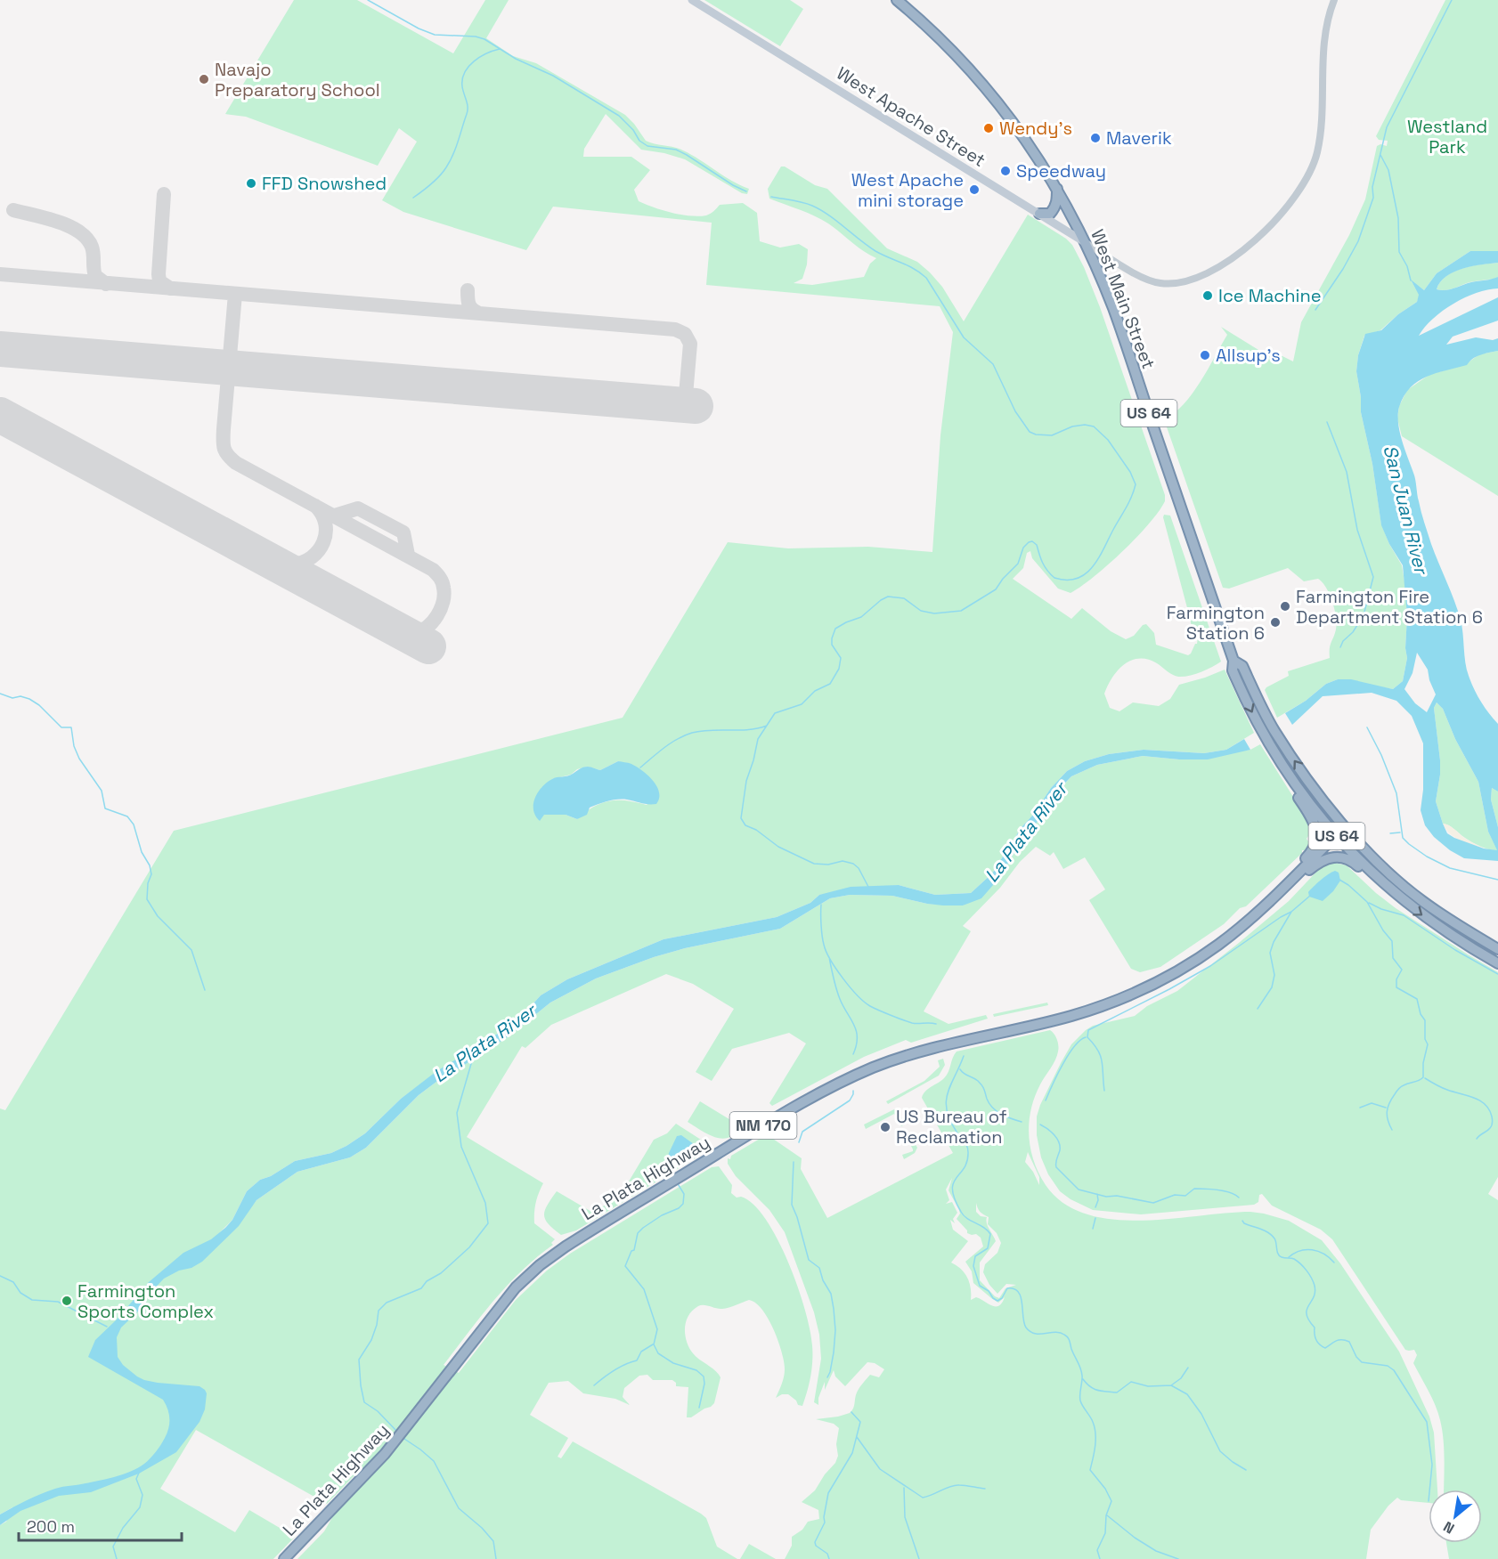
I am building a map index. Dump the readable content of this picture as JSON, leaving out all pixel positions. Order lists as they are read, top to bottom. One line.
{"streets":{"highway":["West Main Street","US 64","NM 170","La Plata Highway"],"main road":["West Apache Street"]},"crossings":[["West Apache Street","West Main Street"],["West Main Street","La Plata Highway"]],"water":["San Juan River","La Plata River"],"parks":["Westland Park"],"places":["Navajo Preparatory School","Wendy's","Maverik","Speedway","FFD Snowshed","West Apache mini storage","Ice Machine","Allsup's","Farmington Fire Department Station 6","Farmington Station 6","US Bureau of Reclamation","Farmington Sports Complex"],"scale_bar":"200 m","north":"bottom left"}
